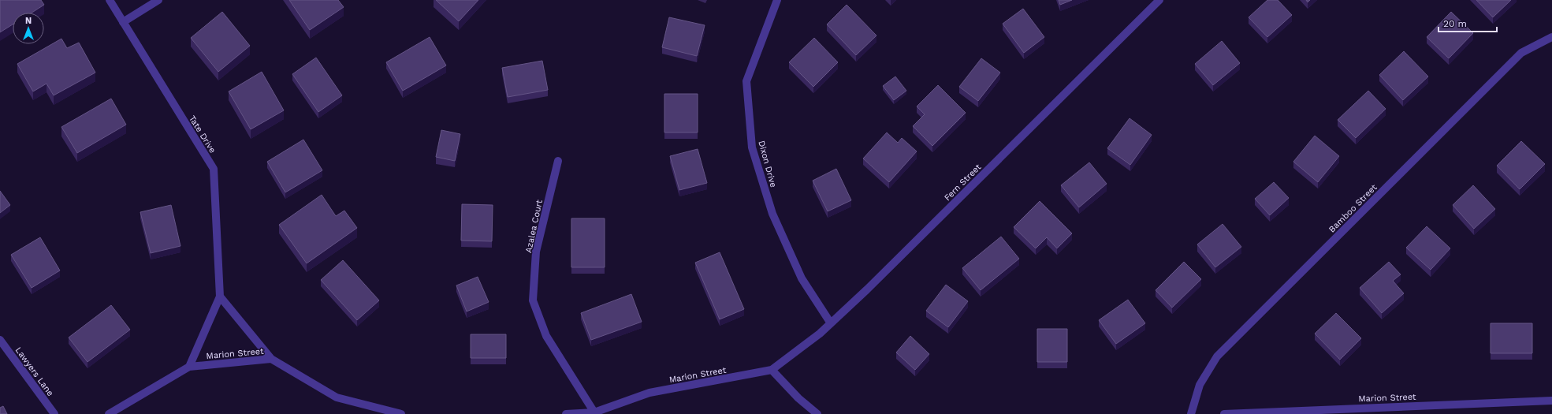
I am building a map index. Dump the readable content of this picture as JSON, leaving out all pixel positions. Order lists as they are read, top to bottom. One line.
{"streets":{"street":["Tate Drive","Dixon Drive","Fern Street","Bamboo Street","Azalea Court","Marion Street","Lawyers Lane"]},"crossings":[["Tate Drive","Marion Street"],["Dixon Drive","Fern Street"],["Fern Street","Marion Street"],["Azalea Court","Marion Street"]],"scale_bar":"20 m","north":"top"}
